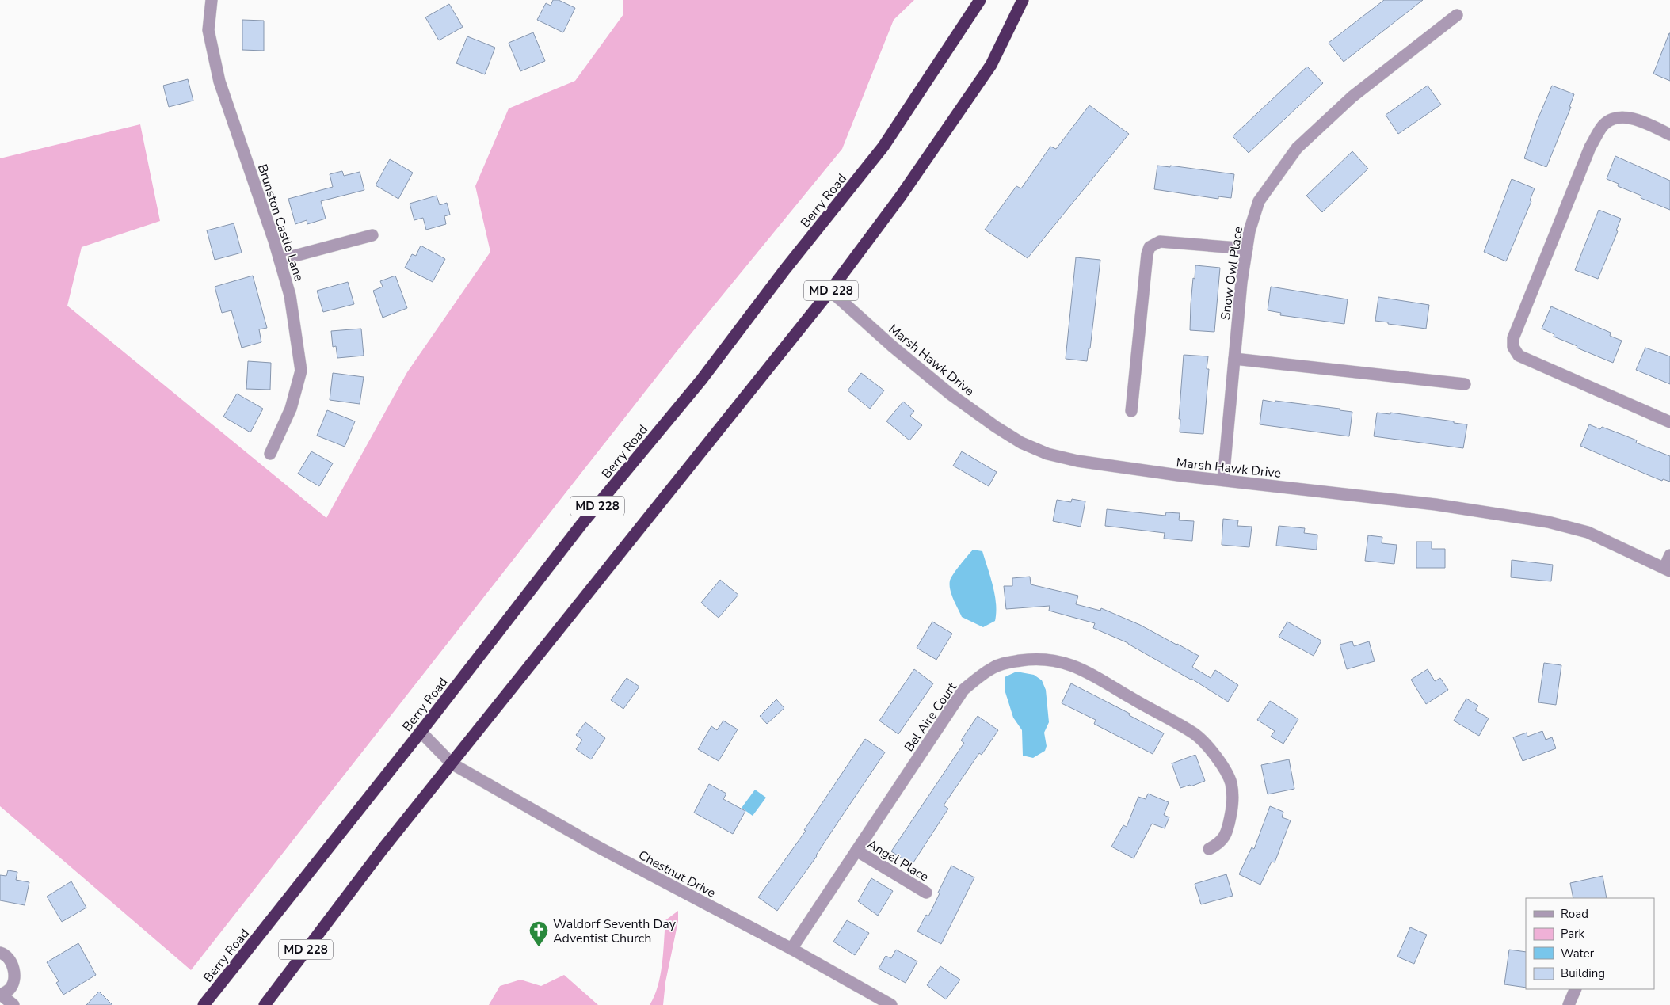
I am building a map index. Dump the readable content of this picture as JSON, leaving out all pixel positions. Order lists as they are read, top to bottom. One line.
{"streets":{"highway":["Berry Road","MD 228"],"street":["Brunston Castle Lane","Snow Owl Place","Marsh Hawk Drive","Bel Aire Court","Angel Place","Chestnut Drive"]},"crossings":[["Berry Road","Chestnut Drive"],["Snow Owl Place","Marsh Hawk Drive"],["MD 228","Marsh Hawk Drive"],["MD 228","Chestnut Drive"],["Bel Aire Court","Angel Place"],["Bel Aire Court","Chestnut Drive"]],"places":{"church":["Waldorf Seventh Day Adventist Church"]},"legend":["Road","Park","Water","Building"]}
